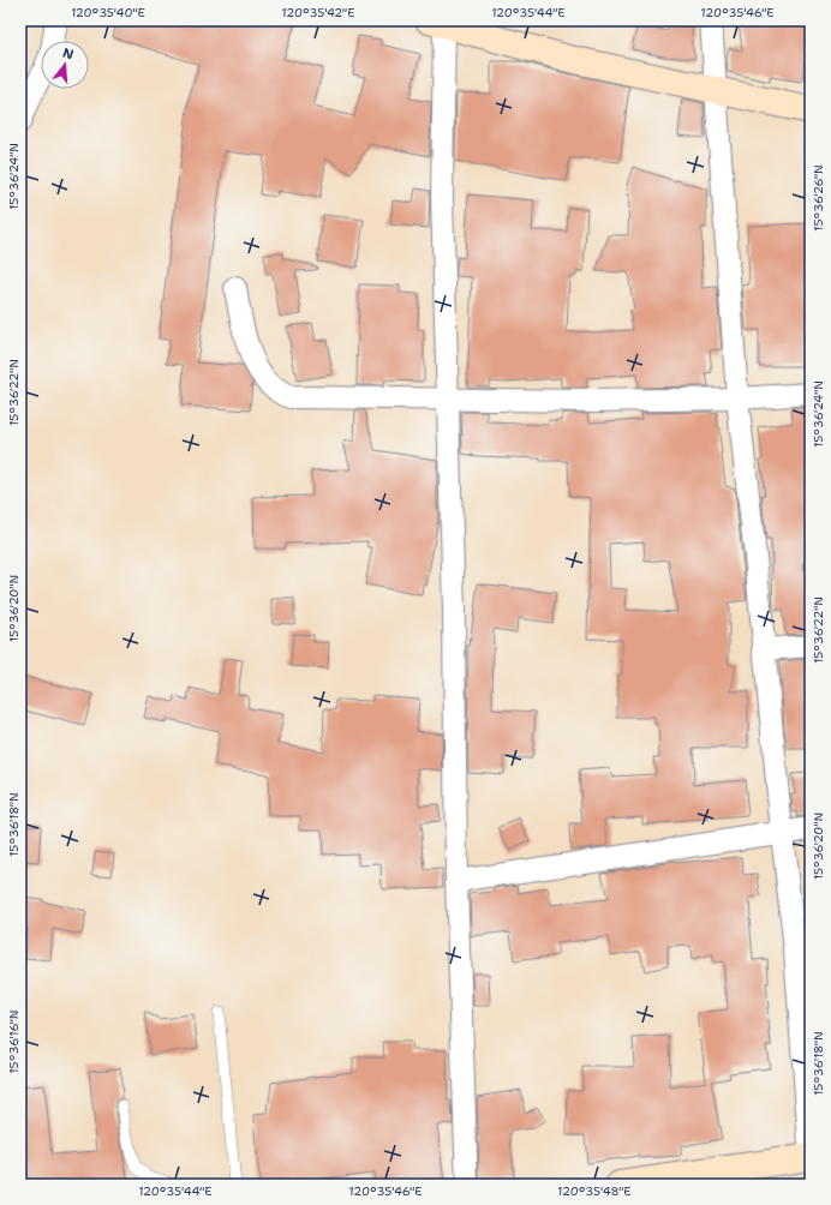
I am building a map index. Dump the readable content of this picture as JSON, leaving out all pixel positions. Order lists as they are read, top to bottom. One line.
{"north":"top","coordinates":["120°35'40\"E","120°35'42\"E","120°35'44\"E","120°35'46\"E","15°36'24\"N","15°36'26\"N","15°36'22\"N","15°36'20\"N","15°36'18\"N","15°36'16\"N","120°35'48\"E"]}
